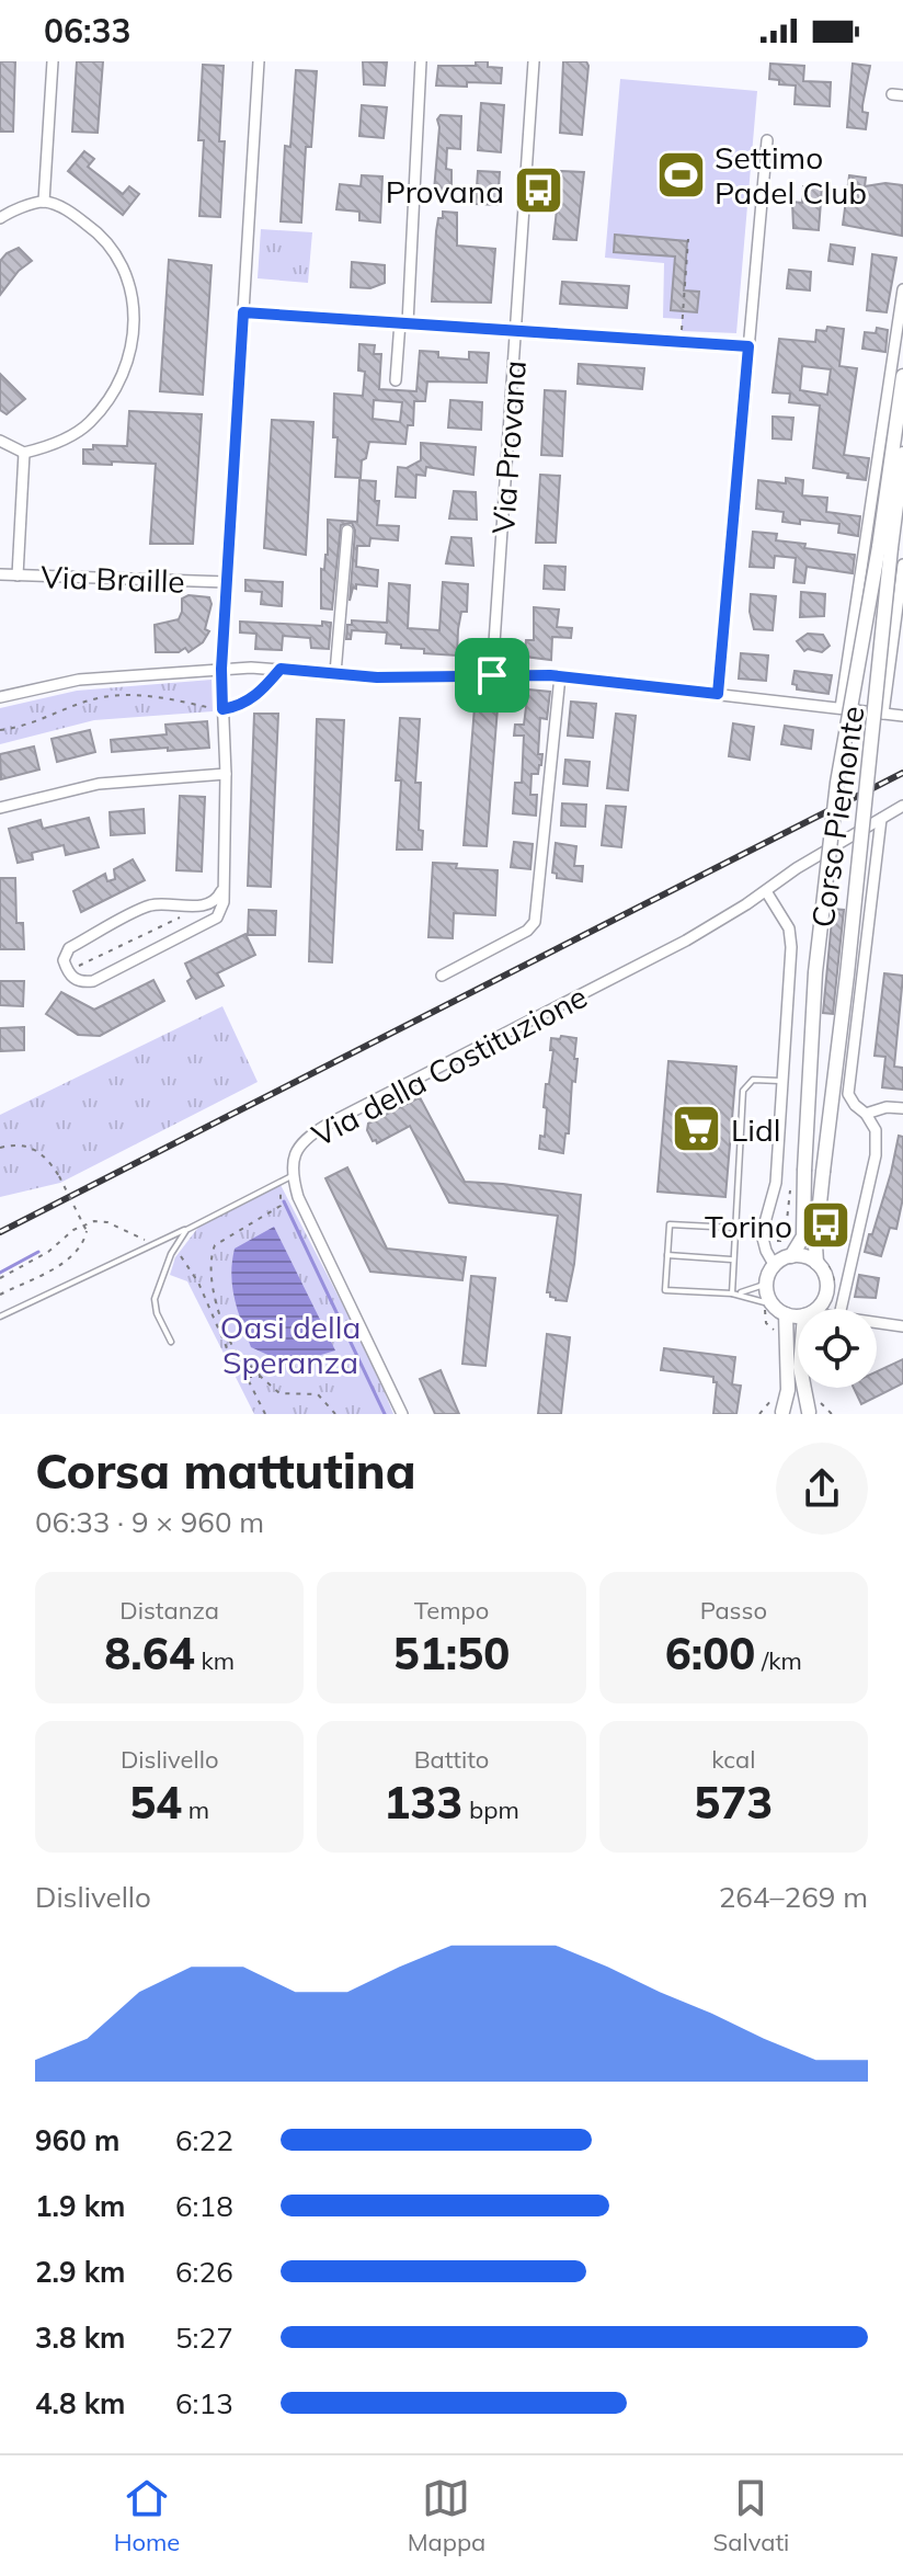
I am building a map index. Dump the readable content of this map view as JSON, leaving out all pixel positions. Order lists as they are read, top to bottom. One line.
{"streets":{"main road":["Corso Piemonte"],"street":["Via Provana","Via Braille","Via della Costituzione"]},"parks":["Oasi della Speranza"],"places":{"sports":["Settimo Padel Club"],"bus stop":["Provana","Torino"],"supermarket":["Lidl"]},"page":{"status":"06:33","heading":["Corsa mattutina","06:33 · 9 × 960 m"],"stats":[["Distanza","8.64 km"],["Tempo","51:50"],["Passo","6:00 /km"],["Dislivello","54 m"],["Battito","133 bpm"],["kcal","573"]],"chart":["Dislivello","264–269 m"],"list":[{"name":"960 m","note":"6:22"},{"name":"1.9 km","note":"6:18"},{"name":"2.9 km","note":"6:26"},{"name":"3.8 km","note":"5:27"},{"name":"4.8 km","note":"6:13"}],"tabs":["Home","Mappa","Salvati"]}}
